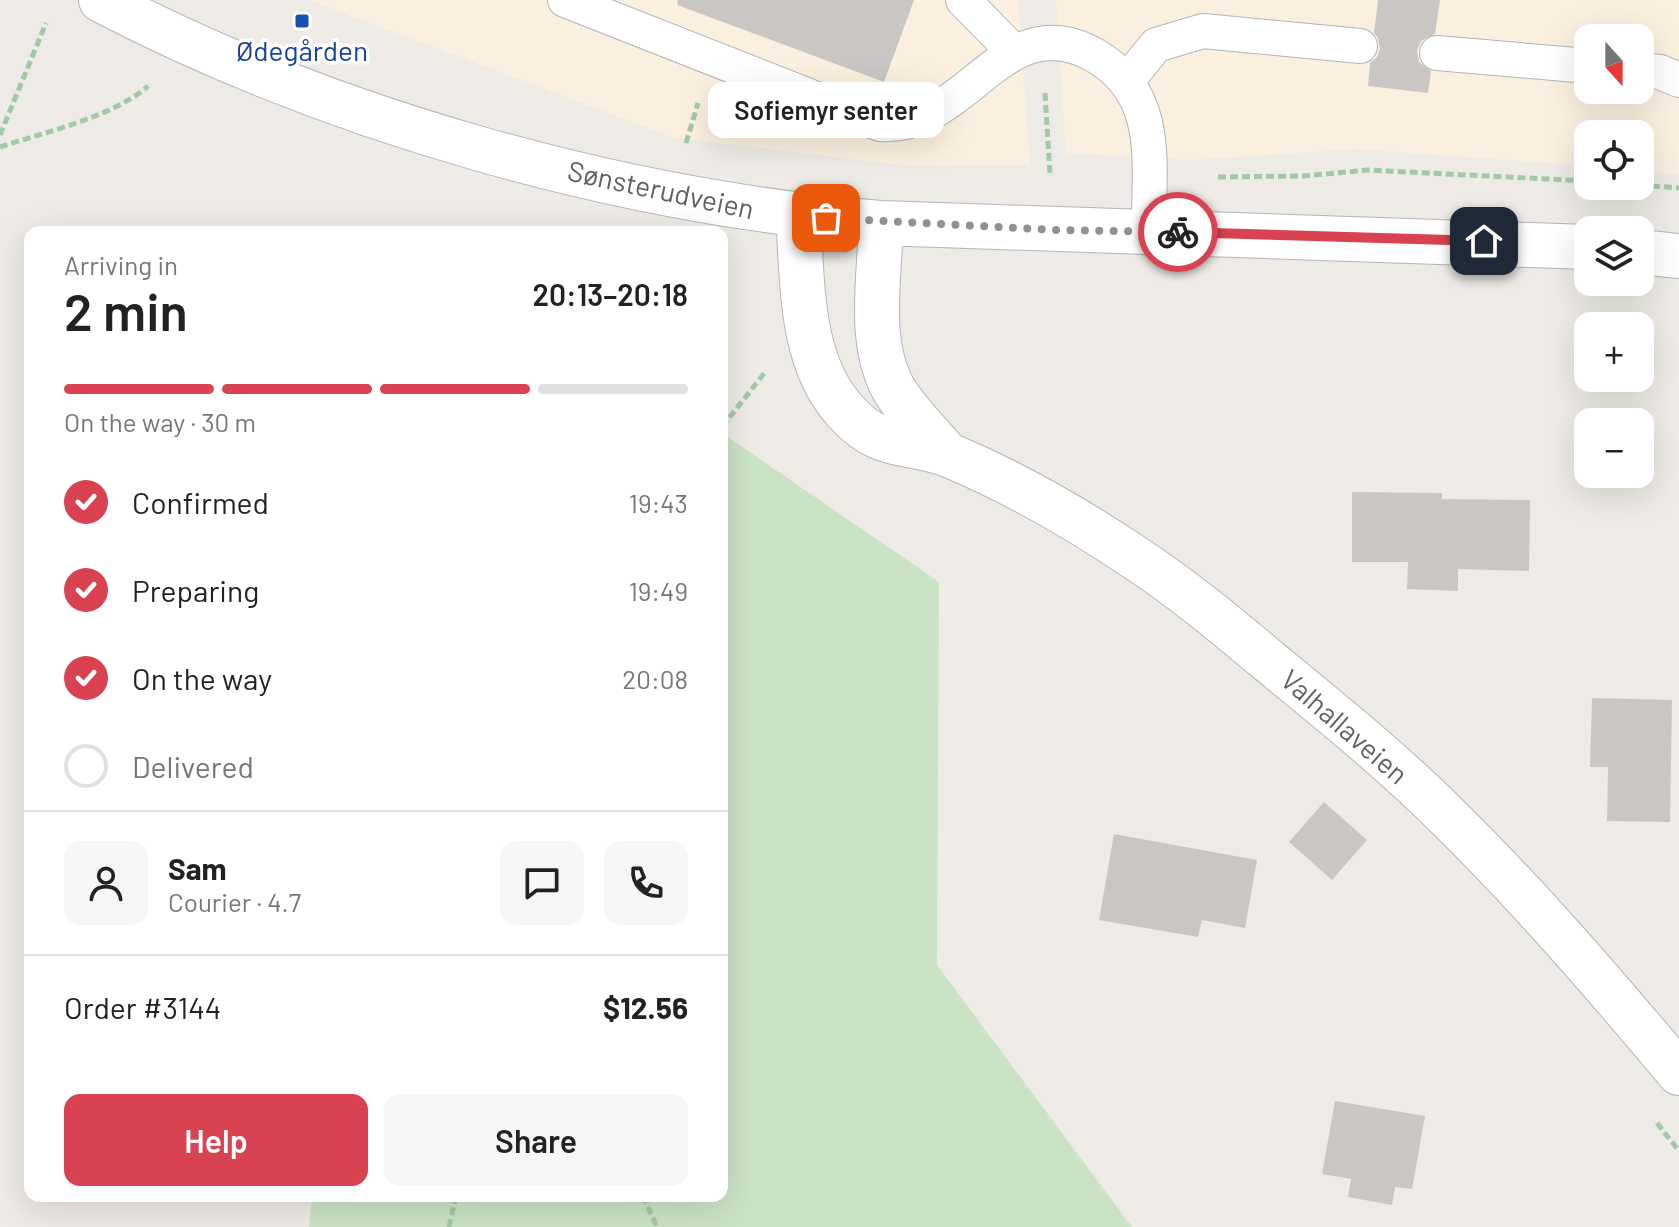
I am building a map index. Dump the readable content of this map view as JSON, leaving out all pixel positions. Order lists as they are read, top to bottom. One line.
{"streets":{"main road":["Sønsterudveien","Valhallaveien"]},"crossings":[["Sønsterudveien","Valhallaveien"]],"places":{"transit":["Ødegården"],"other":["Sofiemyr senter"]},"north":"bottom","page":{"map_buttons":["+","−"],"bubble":"Sofiemyr senter","heading":["2 min","Arriving in","20:13–20:18"],"panel":["Sam","Courier · 4.7","Order #3144","$12.56"],"bar":"On the way · 30 m","list":[["Confirmed","19:43"],["Preparing","19:49"],["On the way","20:08"],"Delivered"],"buttons":["Help","Share"]}}
